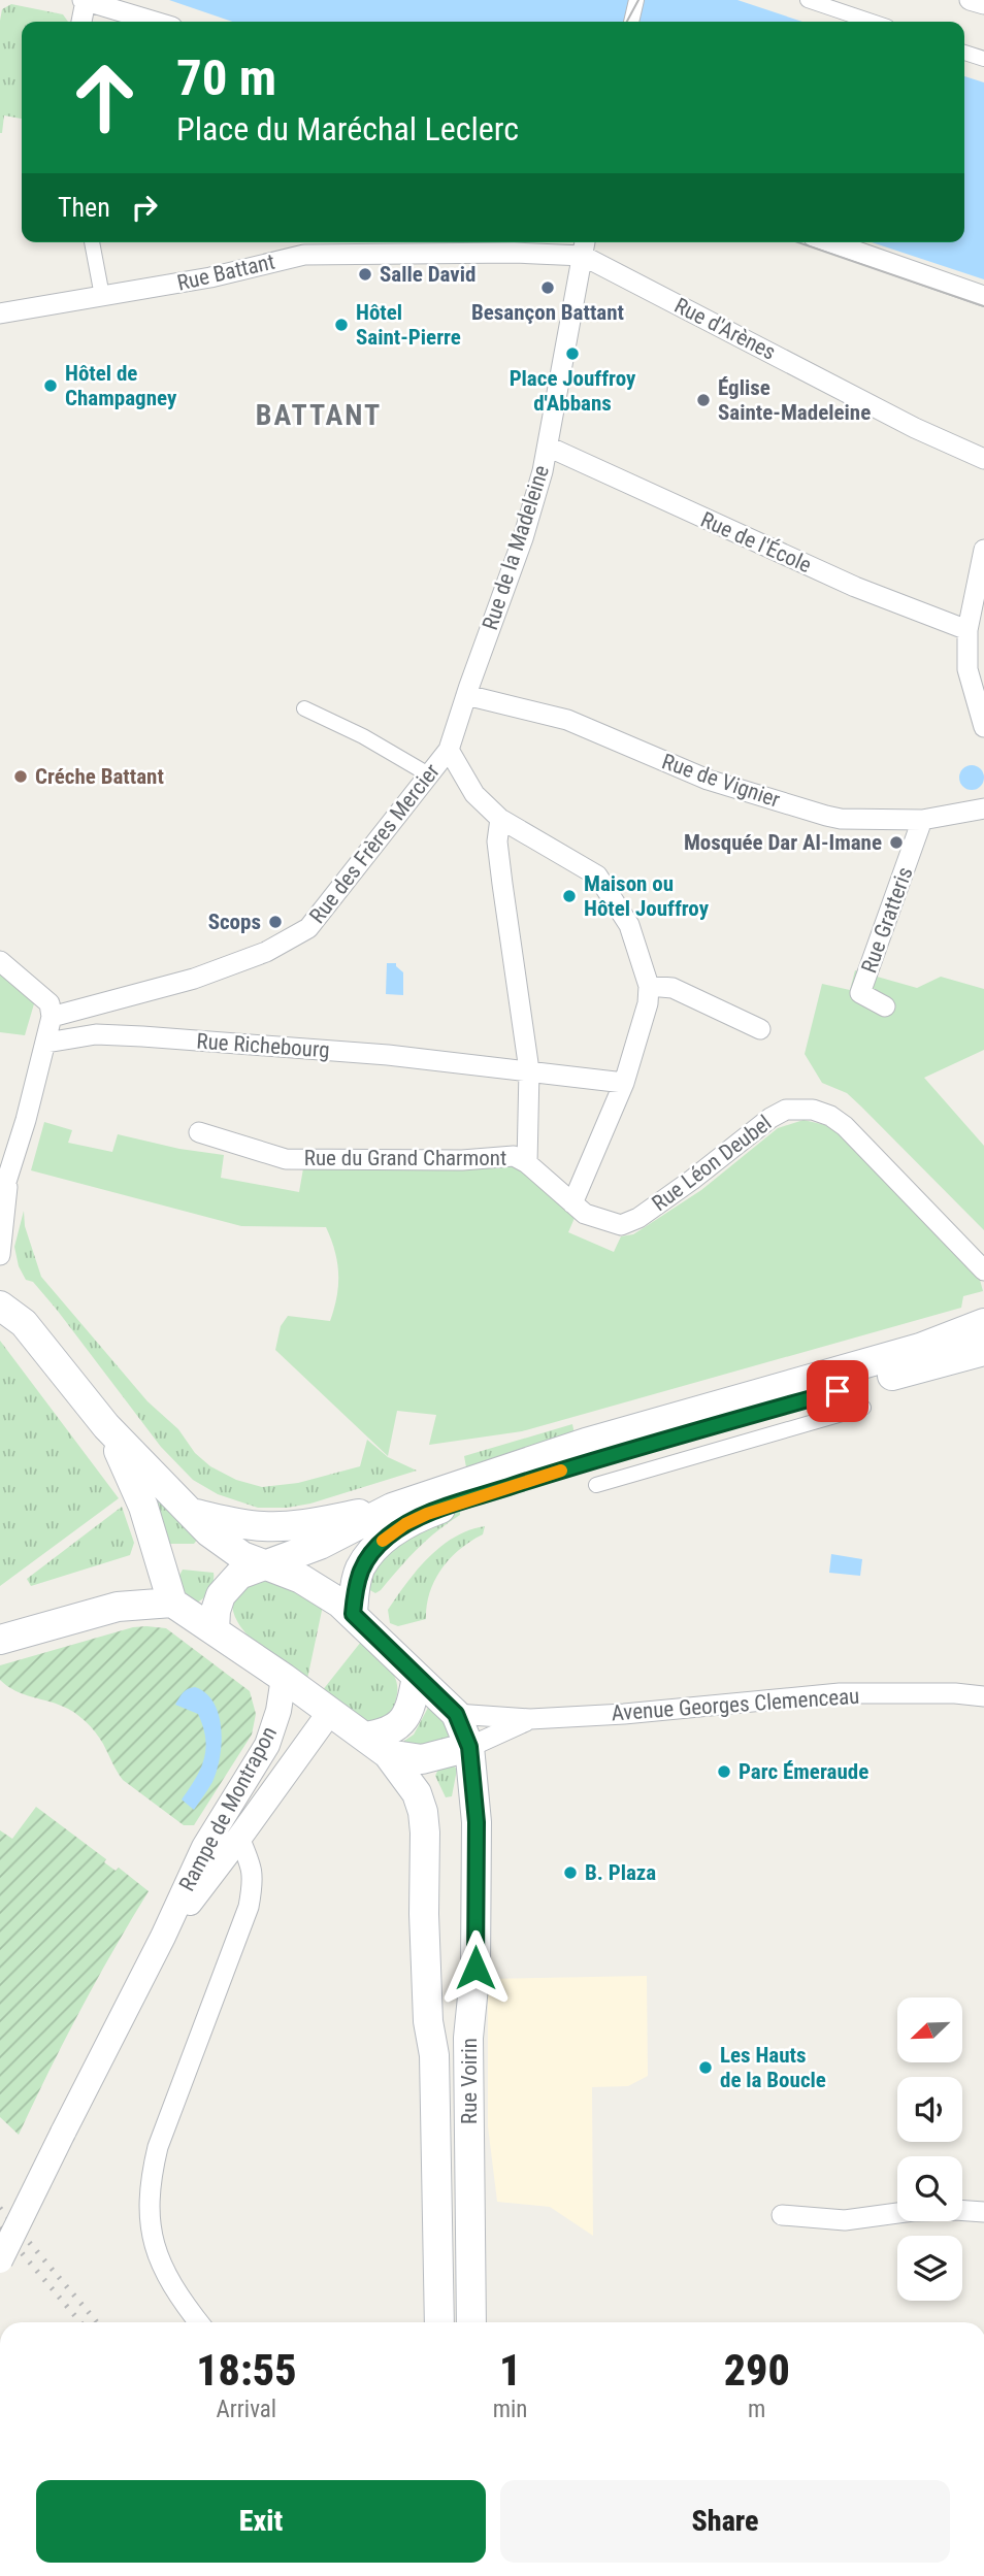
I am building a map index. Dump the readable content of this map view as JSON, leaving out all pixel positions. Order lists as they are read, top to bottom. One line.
{"streets":{"main road":["Rue Voirin"],"street":["Rue Battant","Rue d'Arènes","Rue de l'École","Rue de la Madeleine","Rue de Vignier","Rue des Frères Mercier","Rue Gratteris","Rue Richebourg","Rue du Grand Charmont","Rue Léon Deubel","Avenue Georges Clemenceau","Rampe de Montrapon"]},"crossings":[["Rue Battant","Rue d'Arènes"],["Rue Battant","Rue de la Madeleine"],["Rue d'Arènes","Rue de la Madeleine"],["Rue de l'École","Rue de la Madeleine"],["Rue de la Madeleine","Rue de Vignier"],["Rue de la Madeleine","Rue des Frères Mercier"],["Rue de Vignier","Rue Gratteris"],["Rue Richebourg","Rue du Grand Charmont"],["Rue du Grand Charmont","Rue Léon Deubel"],["Avenue Georges Clemenceau","Rue Voirin"]],"districts":["BATTANT"],"places":["Salle David","Besançon Battant","Hôtel Saint-Pierre","Place Jouffroy d'Abbans","Hôtel de Champagney","Église Sainte-Madeleine","Créche Battant","Mosquée Dar Al-Imane","Maison ou Hôtel Jouffroy","Scops","Parc Émeraude","B. Plaza","Les Hauts de la Boucle"],"north":"bottom left","page":{"turn":["70 m","Place du Maréchal Leclerc"],"then":"Then","eta":["18:55","Arrival","1","min","290","m"],"buttons":["Exit","Share"]}}
